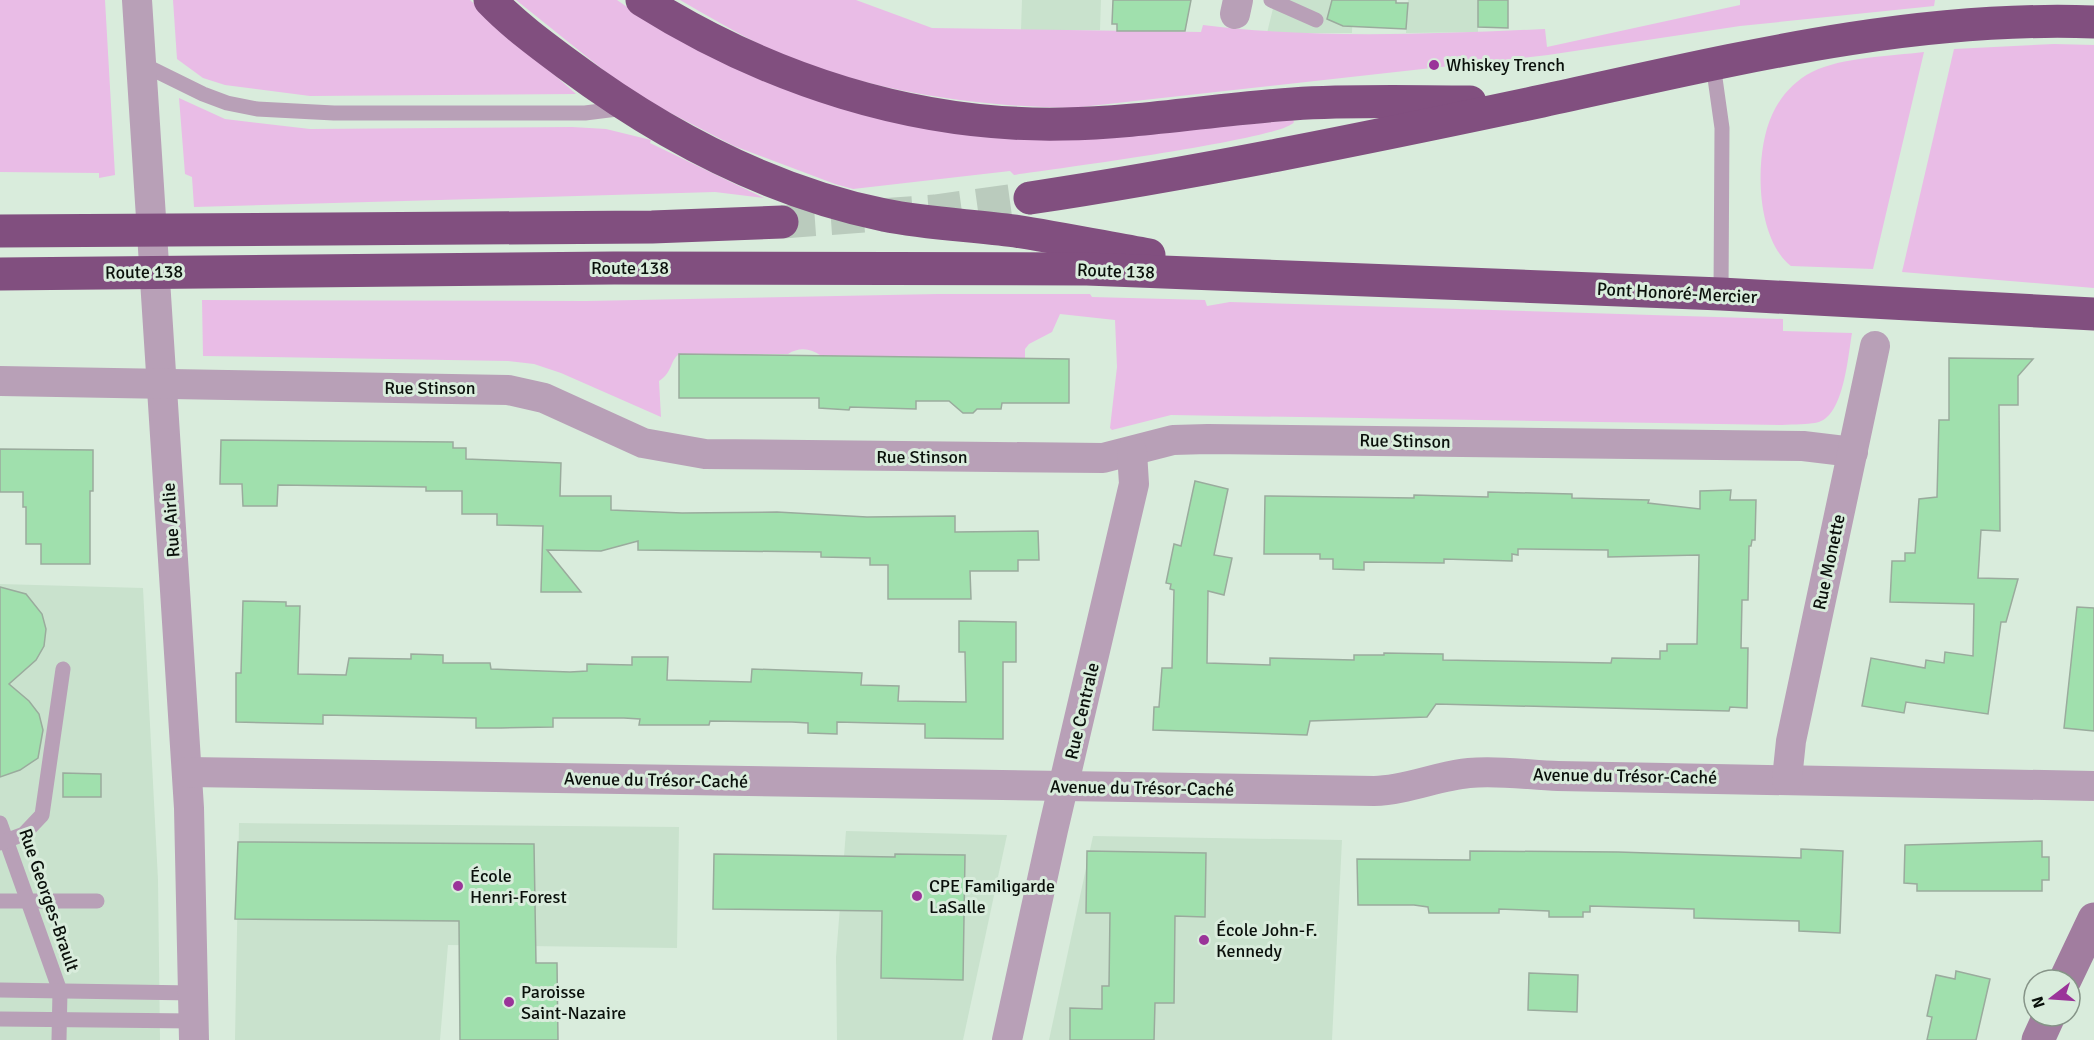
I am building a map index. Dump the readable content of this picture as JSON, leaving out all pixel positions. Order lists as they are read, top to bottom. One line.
{"streets":{"highway":["Route 138","Pont Honoré-Mercier"],"street":["Rue Stinson","Rue Airlie","Rue Monette","Rue Centrale","Avenue du Trésor-Caché"],"lane":["Rue Georges-Brault"]},"crossings":[["Route 138","Pont Honoré-Mercier"],["Rue Stinson","Rue Airlie"],["Rue Stinson","Rue Monette"],["Rue Stinson","Rue Centrale"],["Rue Airlie","Avenue du Trésor-Caché"],["Rue Monette","Avenue du Trésor-Caché"],["Rue Centrale","Avenue du Trésor-Caché"]],"places":["Whiskey Trench","École Henri-Forest","CPE Familigarde LaSalle","École John-F. Kennedy","Paroisse Saint-Nazaire"],"north":"left"}
